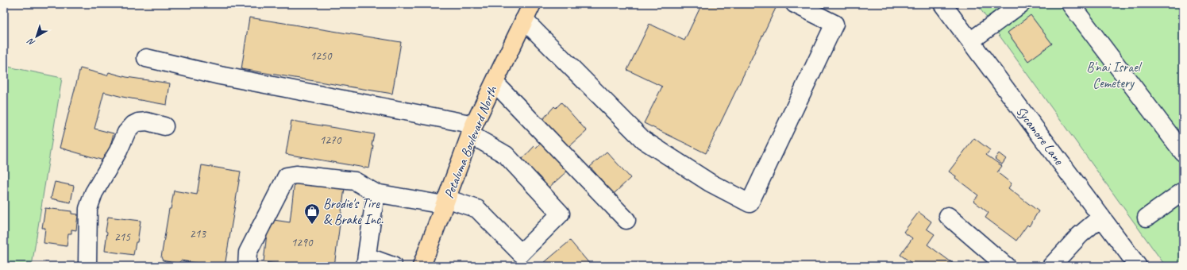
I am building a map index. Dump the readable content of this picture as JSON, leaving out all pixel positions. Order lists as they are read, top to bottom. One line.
{"streets":{"main road":["Petaluma Boulevard North"],"street":["Sycamore Lane"]},"parks":["B'nai Israel Cemetery"],"places":{"shop":["Brodie's Tire & Brake Inc."]},"house_numbers":["1250","1270","213","215","1290"],"north":"bottom left"}
